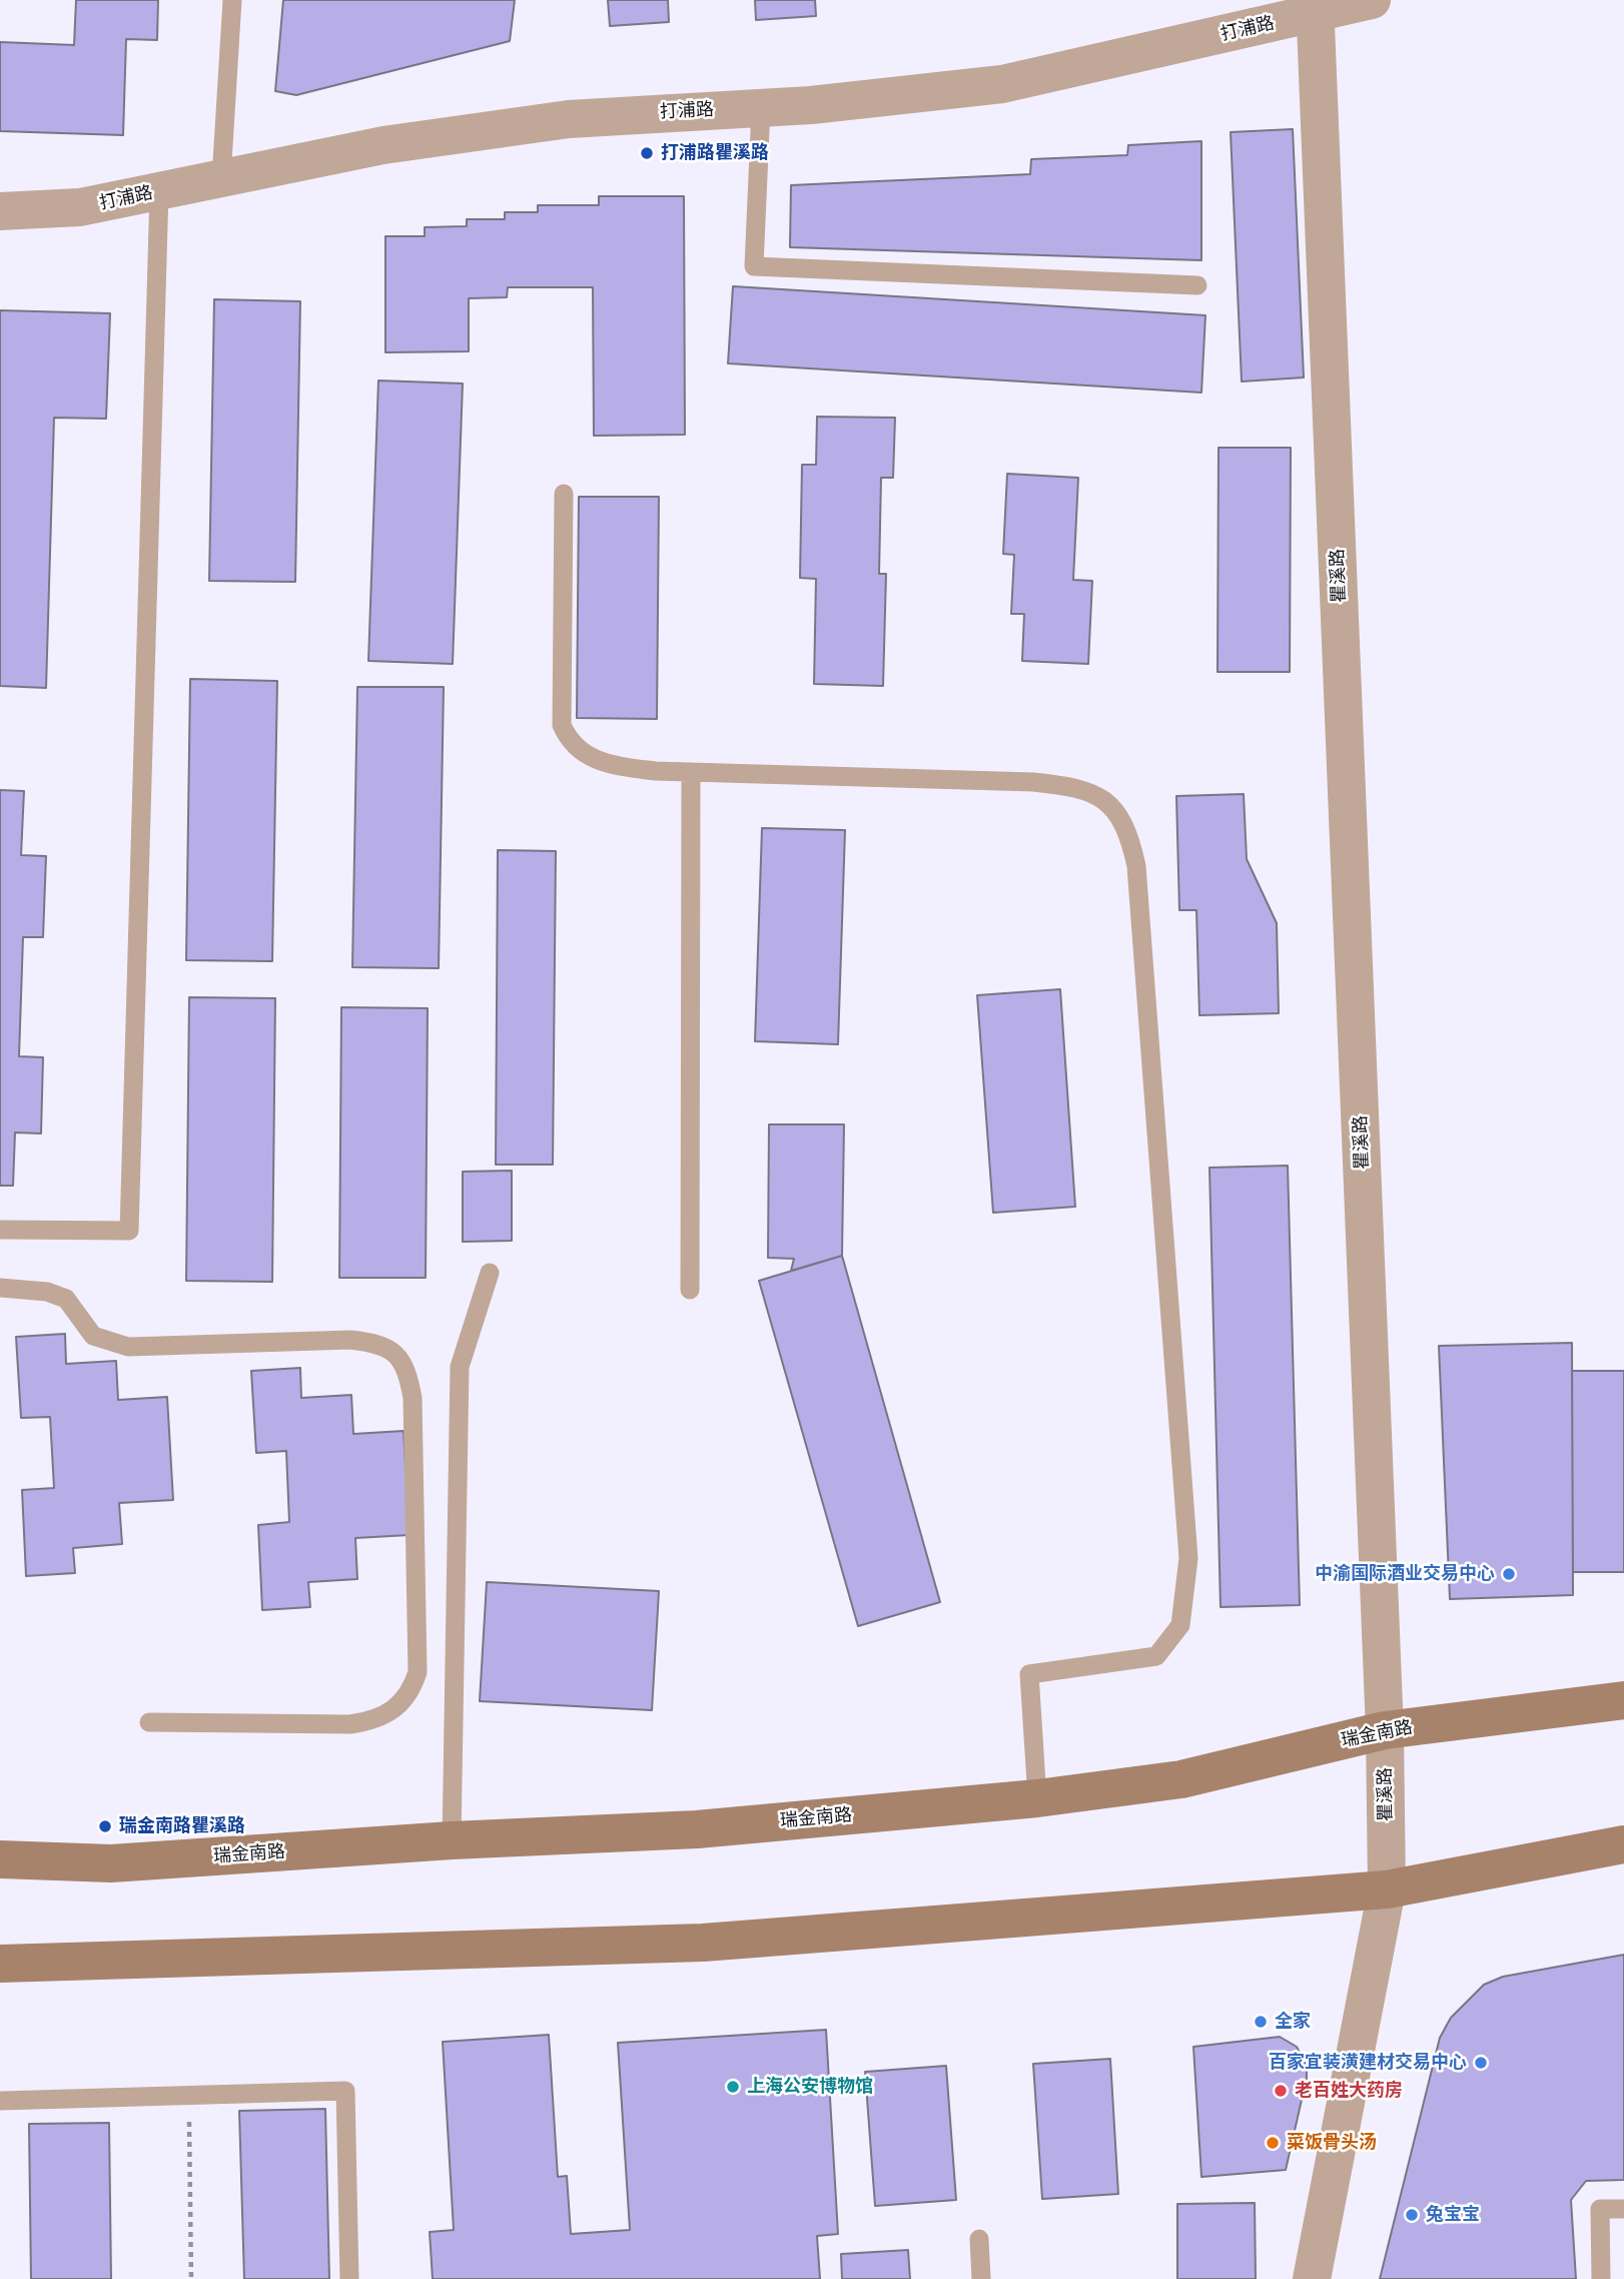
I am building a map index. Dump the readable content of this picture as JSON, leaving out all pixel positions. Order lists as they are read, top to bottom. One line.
{"streets":{"main road":["瑞金南路"],"street":["打浦路","瞿溪路"]},"crossings":[["打浦路","瞿溪路"],["瞿溪路","瑞金南路"]],"places":["打浦路瞿溪路","中渝国际酒业交易中心","瑞金南路瞿溪路","全家","百家宜装潢建材交易中心","上海公安博物馆","老百姓大药房","菜饭骨头汤","兔宝宝"]}
